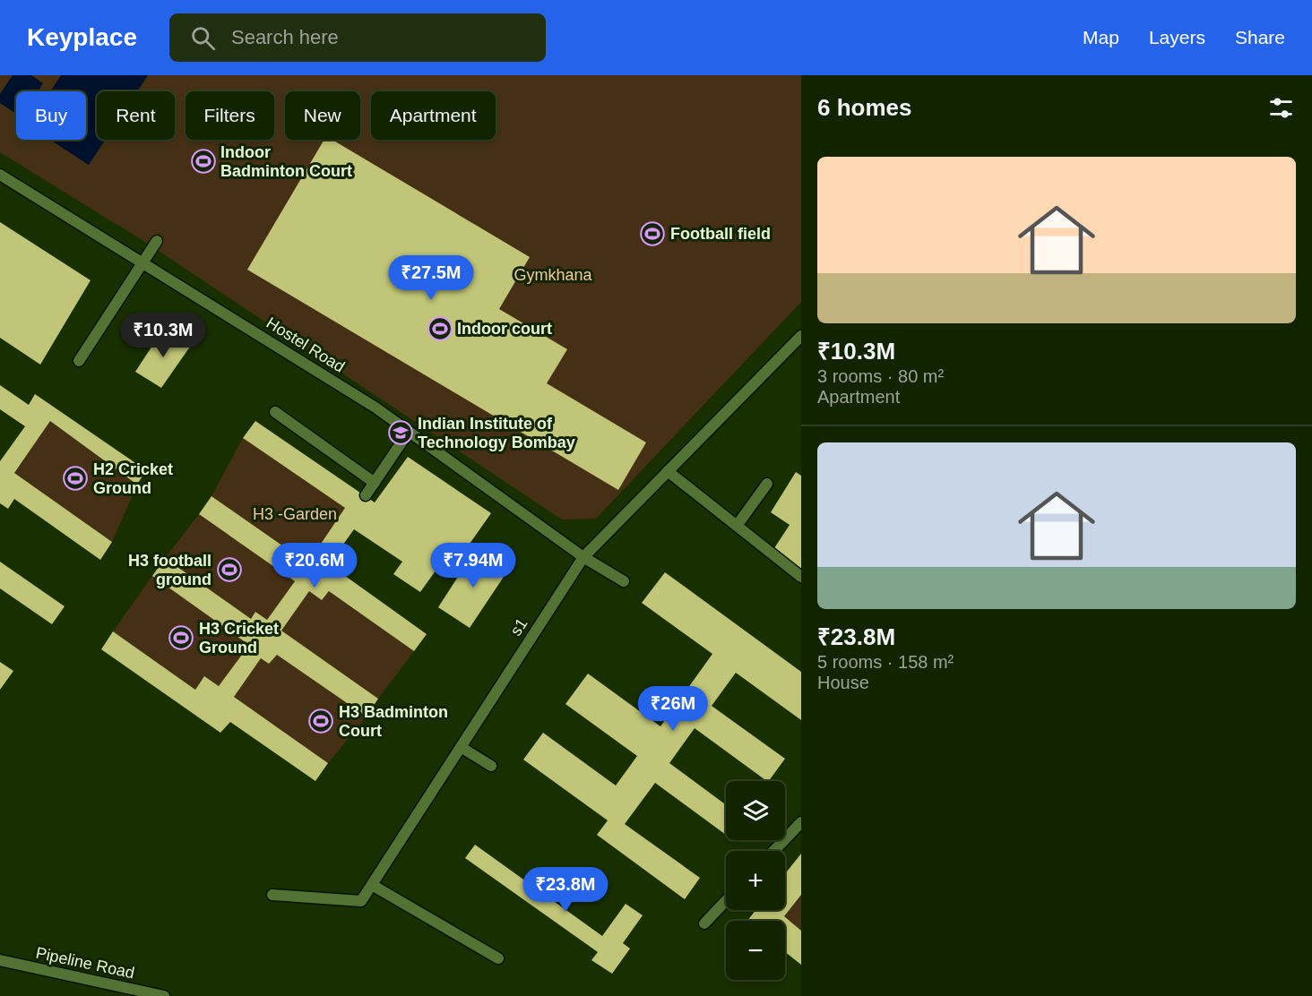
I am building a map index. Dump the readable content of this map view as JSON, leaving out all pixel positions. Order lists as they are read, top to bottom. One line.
{"streets":{"lane":["Hostel Road","s1","Pipeline Road"]},"crossings":[["Hostel Road","s1"]],"parks":["Gymkhana","H3 -Garden"],"places":{"sports":["Indoor Badminton Court","Football field","Indoor court","H2 Cricket Ground","H3 football ground","H3 Cricket Ground","H3 Badminton Court"],"school or university":["Indian Institute of Technology Bombay"]},"page":{"header":"Keyplace","search":"Search here","nav":["Map","Layers","Share"],"heading":"6 homes","chip":["Buy","Rent","Filters","New","Apartment"],"list":[{"name":"₹10.3M","note":"3 rooms · 80 m² · Apartment"},{"name":"₹23.8M","note":"5 rooms · 158 m² · House"}],"price":["₹27.5M","₹10.3M","₹20.6M","₹7.94M","₹26M","₹23.8M"],"map_buttons":["+","−"]}}
